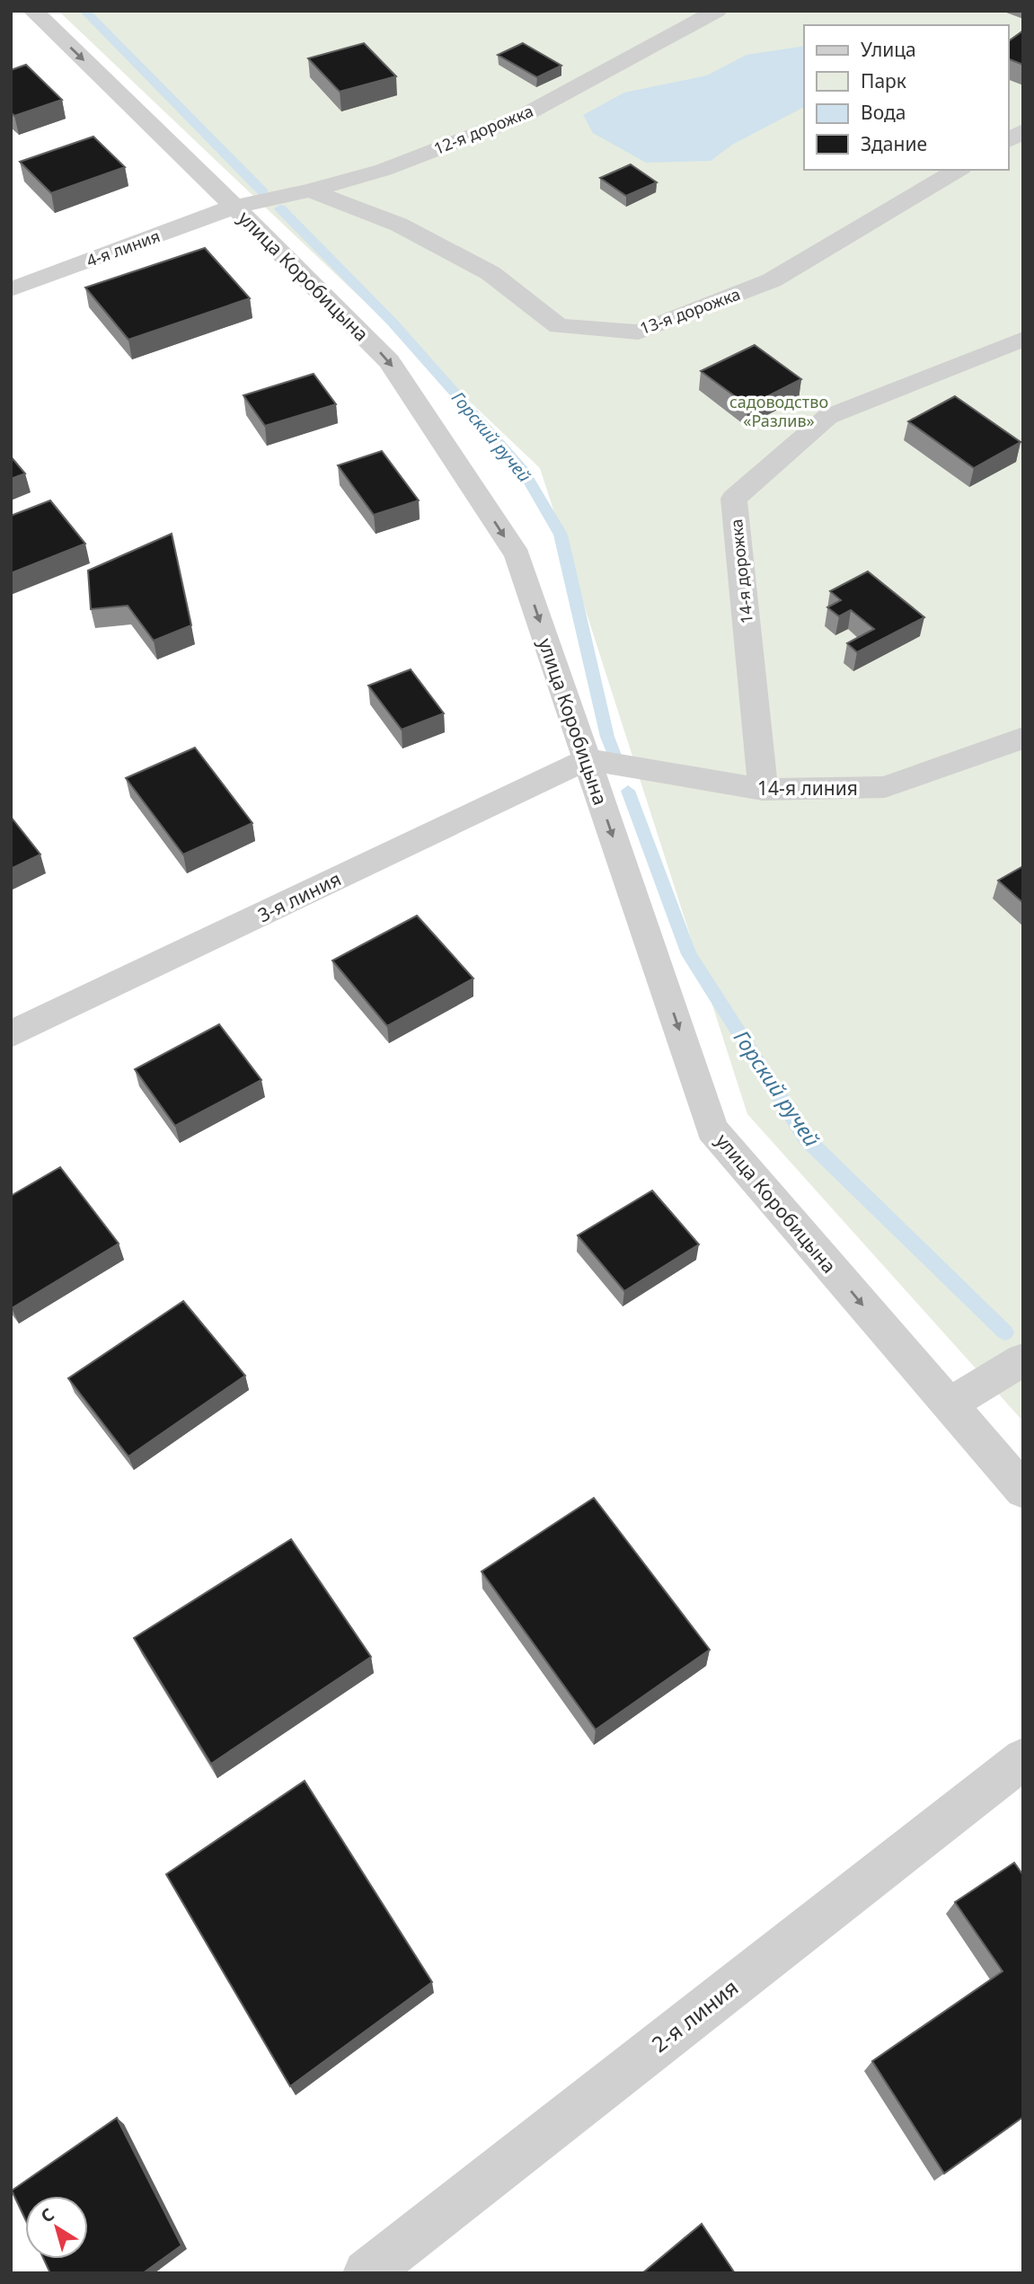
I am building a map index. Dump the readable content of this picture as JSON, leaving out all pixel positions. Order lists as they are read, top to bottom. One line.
{"streets":{"street":["12-я дорожка","4-я линия","улица Коробицына","13-я дорожка","14-я дорожка","14-я линия","3-я линия","2-я линия"]},"crossings":[["12-я дорожка","4-я линия"],["12-я дорожка","улица Коробицына"],["12-я дорожка","13-я дорожка"],["4-я линия","улица Коробицына"],["улица Коробицына","14-я линия"],["улица Коробицына","3-я линия"],["14-я дорожка","14-я линия"],["14-я линия","3-я линия"]],"one_way":["улица Коробицына"],"water":["Горский ручей"],"parks":["садоводство «Разлив»"],"legend":["Улица","Парк","Вода","Здание"],"north":"top left"}
